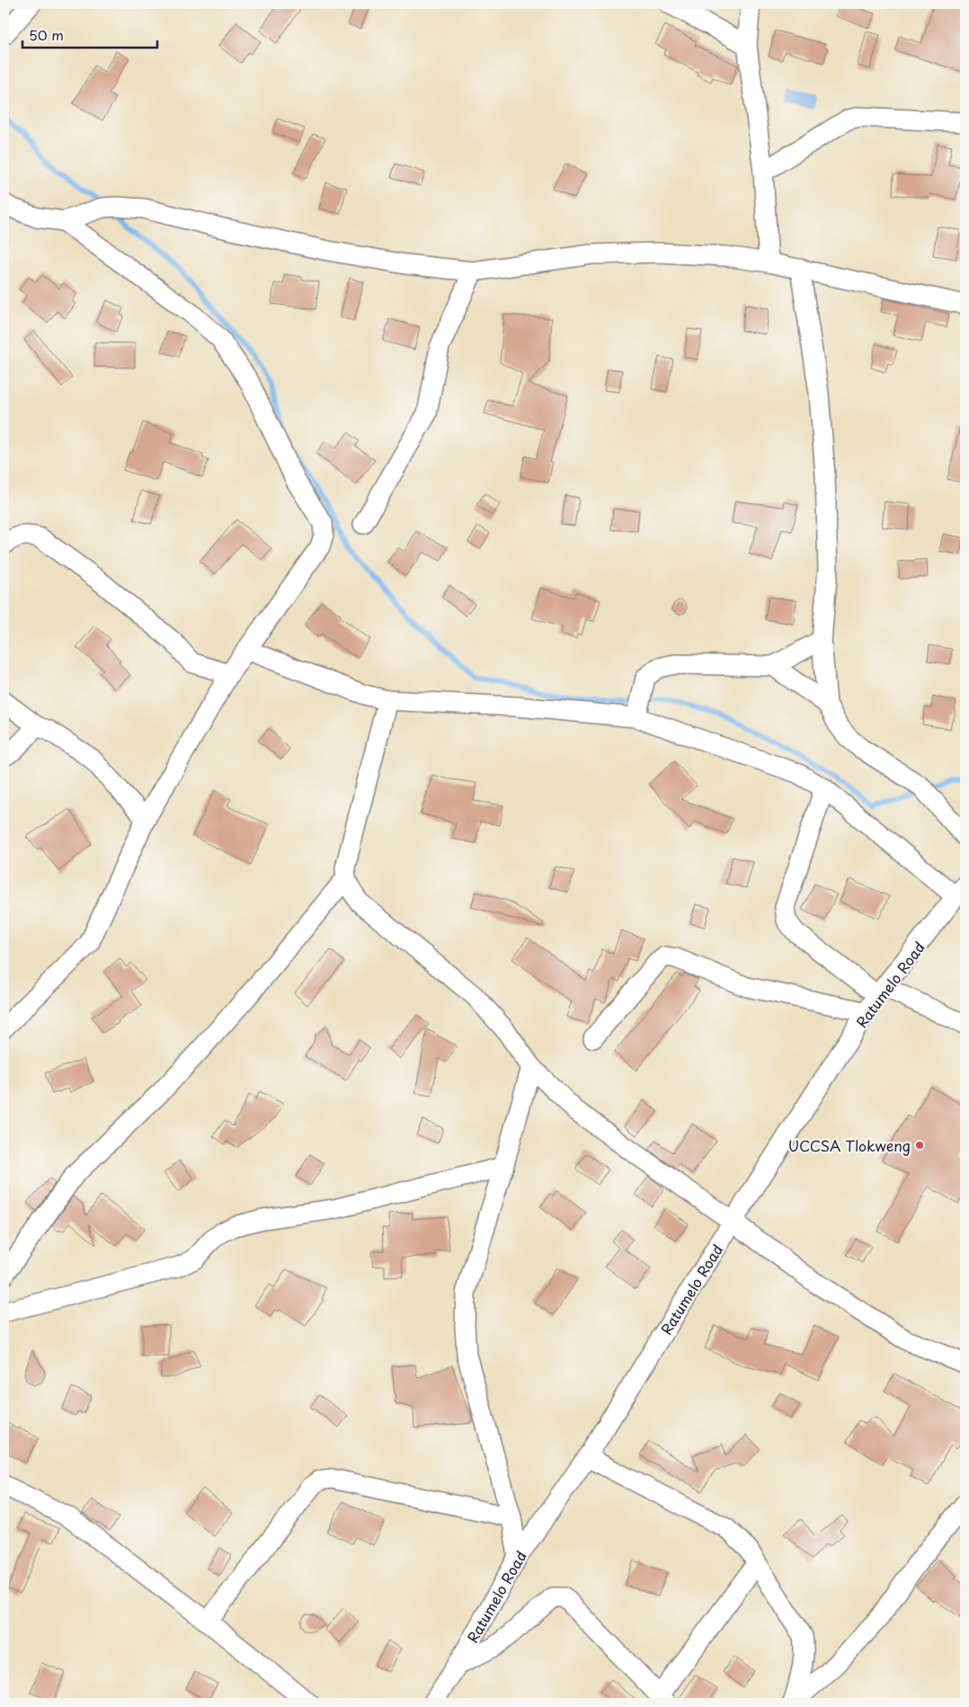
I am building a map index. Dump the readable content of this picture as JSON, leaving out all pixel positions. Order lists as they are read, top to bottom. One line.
{"streets":{"street":["Ratumelo Road"]},"places":["UCCSA Tlokweng"],"scale_bar":"50 m"}
